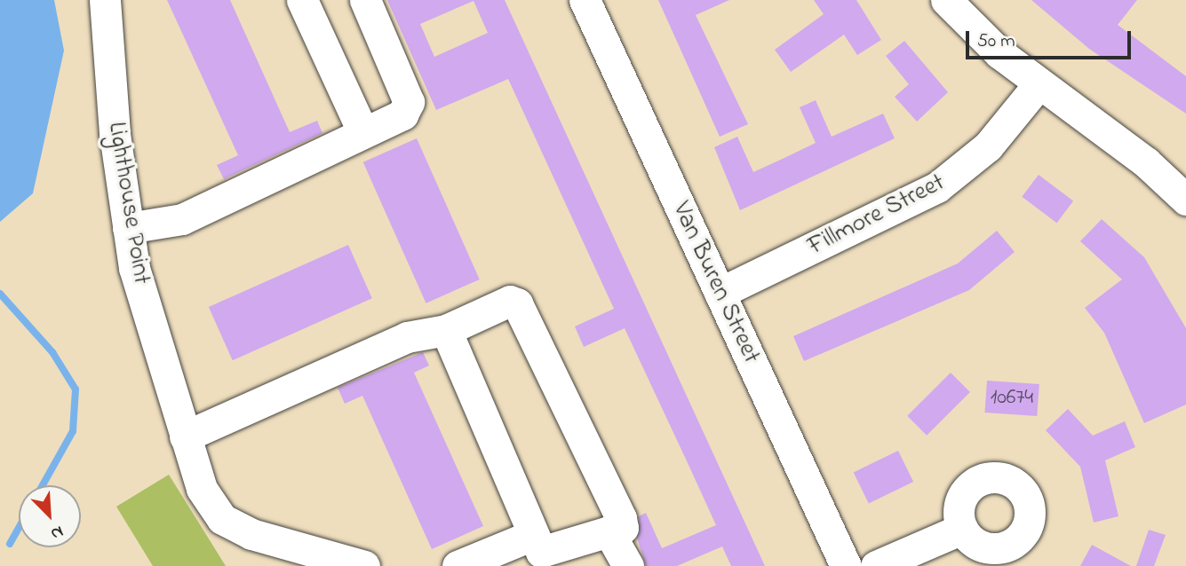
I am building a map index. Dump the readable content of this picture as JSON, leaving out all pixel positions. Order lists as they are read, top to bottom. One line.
{"streets":{"street":["Lighthouse Point","Fillmore Street","Van Buren Street"]},"crossings":[["Fillmore Street","Van Buren Street"]],"house_numbers":["10674"],"scale_bar":"50 m","north":"bottom right"}
